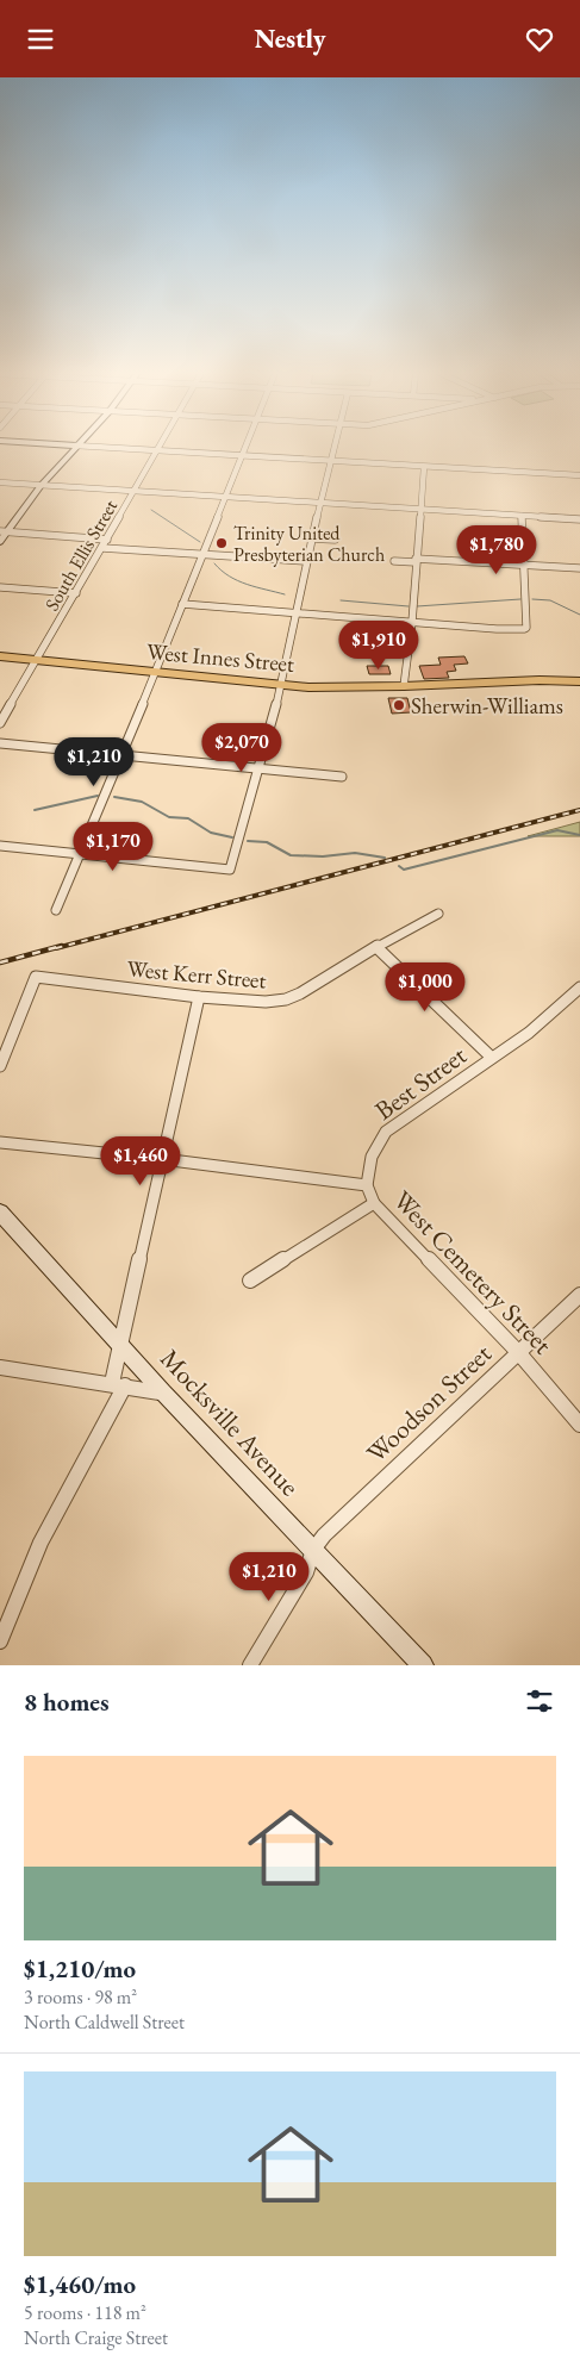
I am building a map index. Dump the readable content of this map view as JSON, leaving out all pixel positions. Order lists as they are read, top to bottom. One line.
{"streets":{"main road":["West Innes Street"],"street":["South Ellis Street","West Kerr Street","Best Street","West Cemetery Street","Woodson Street","Mocksville Avenue"]},"crossings":[["South Ellis Street","West Innes Street"],["Best Street","West Cemetery Street"],["West Cemetery Street","Woodson Street"],["Woodson Street","Mocksville Avenue"]],"places":["Trinity United Presbyterian Church","Sherwin-Williams"],"page":{"header":"Nestly","price":["$1,780","$1,910","$2,070","$1,210","$1,170","$1,000","$1,460","$1,210"],"heading":"8 homes","list":[{"name":"$1,210/mo","note":"3 rooms · 98 m² · North Caldwell Street"},{"name":"$1,460/mo","note":"5 rooms · 118 m² · North Craige Street"}]}}
